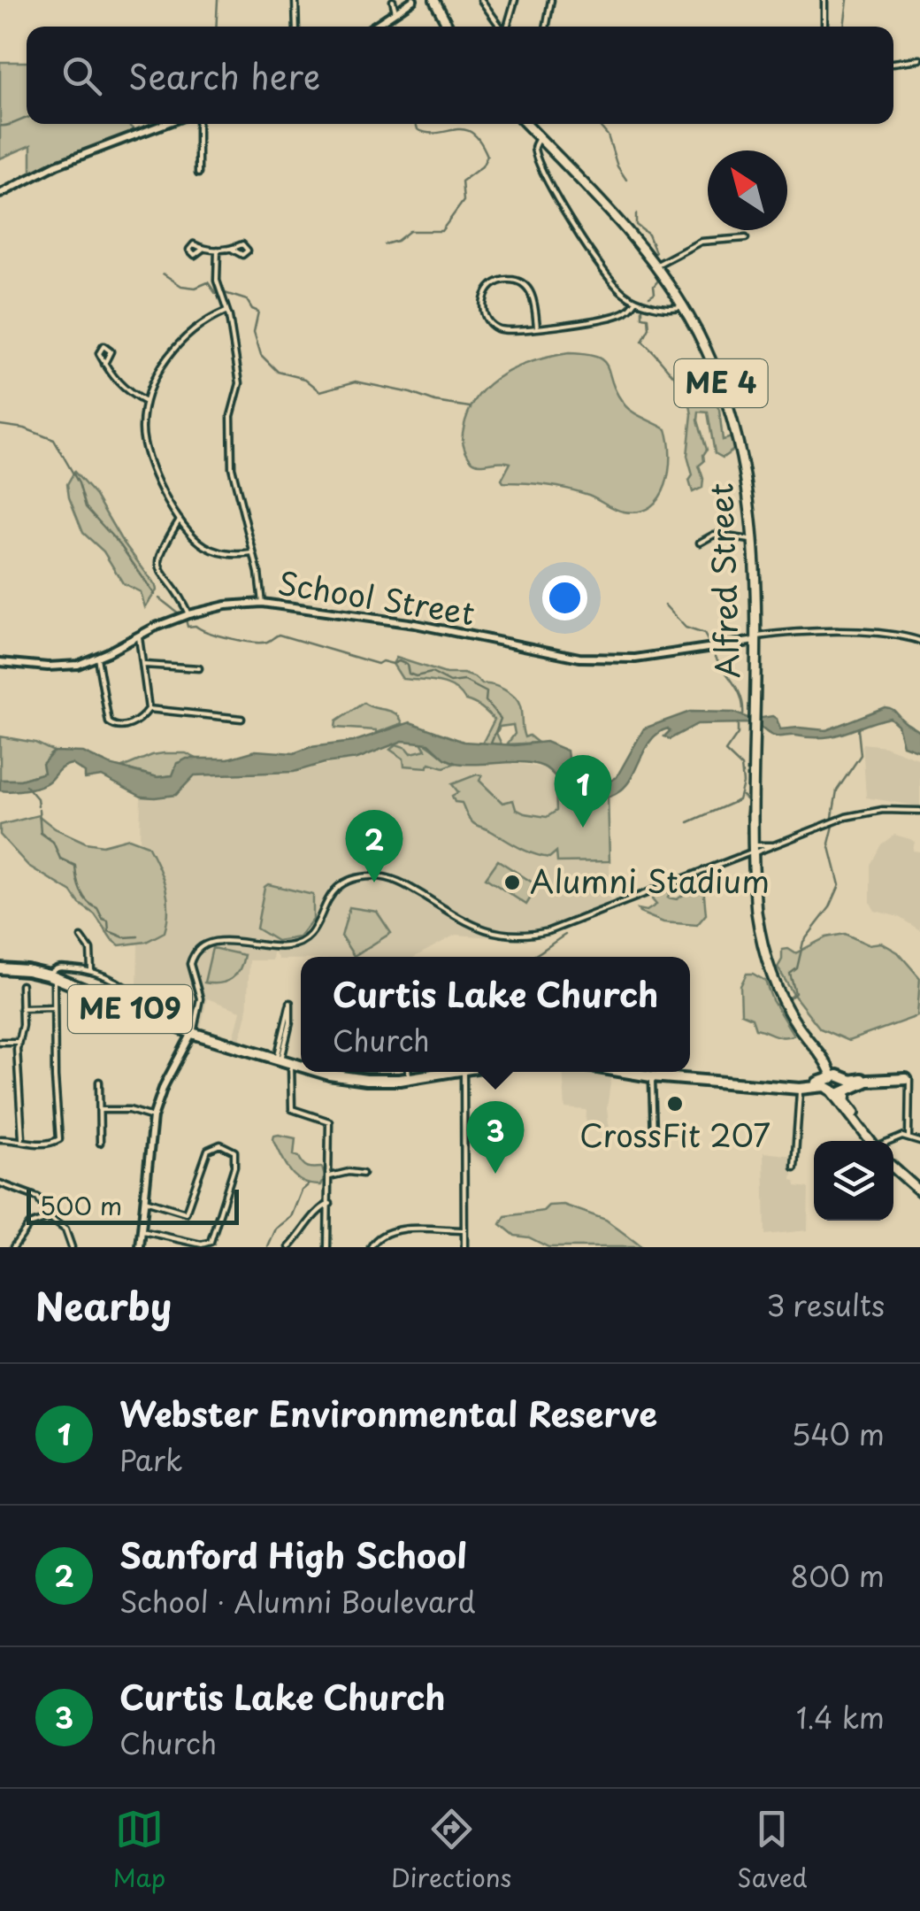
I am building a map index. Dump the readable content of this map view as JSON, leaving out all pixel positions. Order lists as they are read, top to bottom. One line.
{"streets":{"highway":["ME 4","ME 109"],"main road":["Alfred Street"],"street":["School Street"]},"crossings":[["ME 4","Alfred Street"],["Alfred Street","School Street"]],"places":["Alumni Stadium","CrossFit 207"],"scale_bar":"500 m","north":"top left","page":{"search":"Search here","pins":["1","2","3"],"popup":["Curtis Lake Church","Church"],"scale":"500 m","heading":["Nearby","3 results"],"list":[{"mark":"1","name":"Webster Environmental Reserve","note":"Park","value":"540 m"},{"mark":"2","name":"Sanford High School","note":"School · Alumni Boulevard","value":"800 m"},{"mark":"3","name":"Curtis Lake Church","note":"Church","value":"1.4 km"}],"nav":["Map","Directions","Saved"]}}
